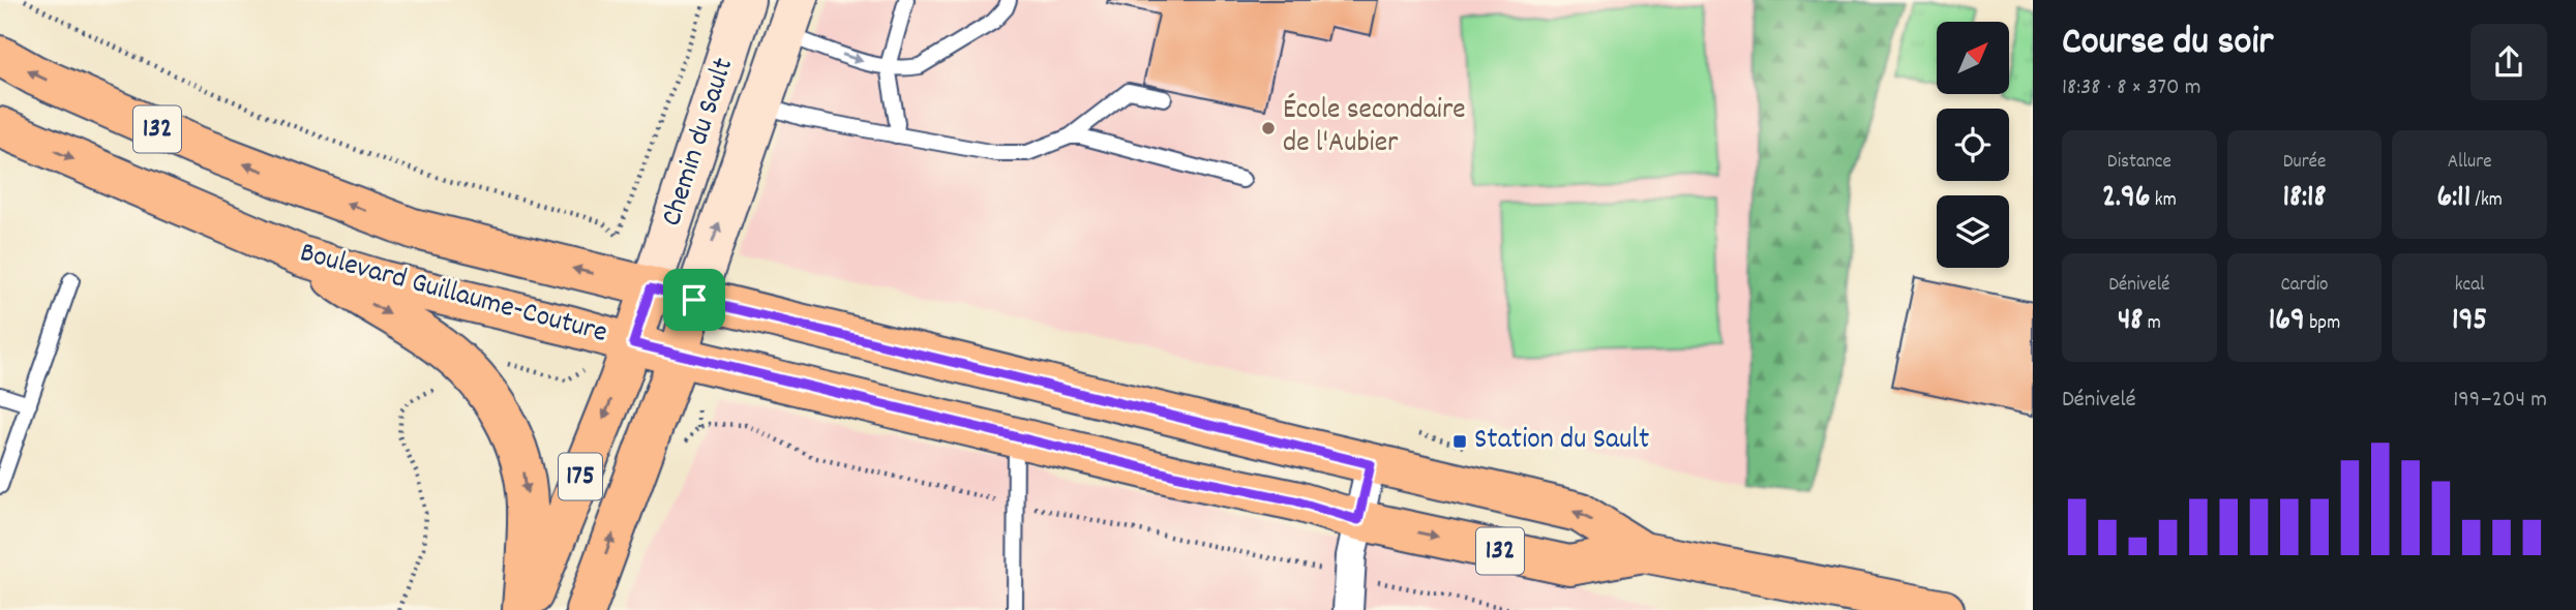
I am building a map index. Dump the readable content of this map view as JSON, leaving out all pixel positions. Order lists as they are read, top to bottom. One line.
{"streets":{"main road":["132","Chemin du Sault","Boulevard Guillaume-Couture","175"]},"crossings":[["Chemin du Sault","Boulevard Guillaume-Couture"]],"places":{"other":["École secondaire de l'Aubier"],"transit":["Station du Sault"]},"north":"top right","page":{"heading":["Course du soir","18:38 · 8 × 370 m"],"stats":[["Distance","2.96 km"],["Durée","18:18"],["Allure","6:11 /km"],["Dénivelé","48 m"],["Cardio","169 bpm"],["kcal","195"]],"chart":["Dénivelé","199–204 m"]}}
